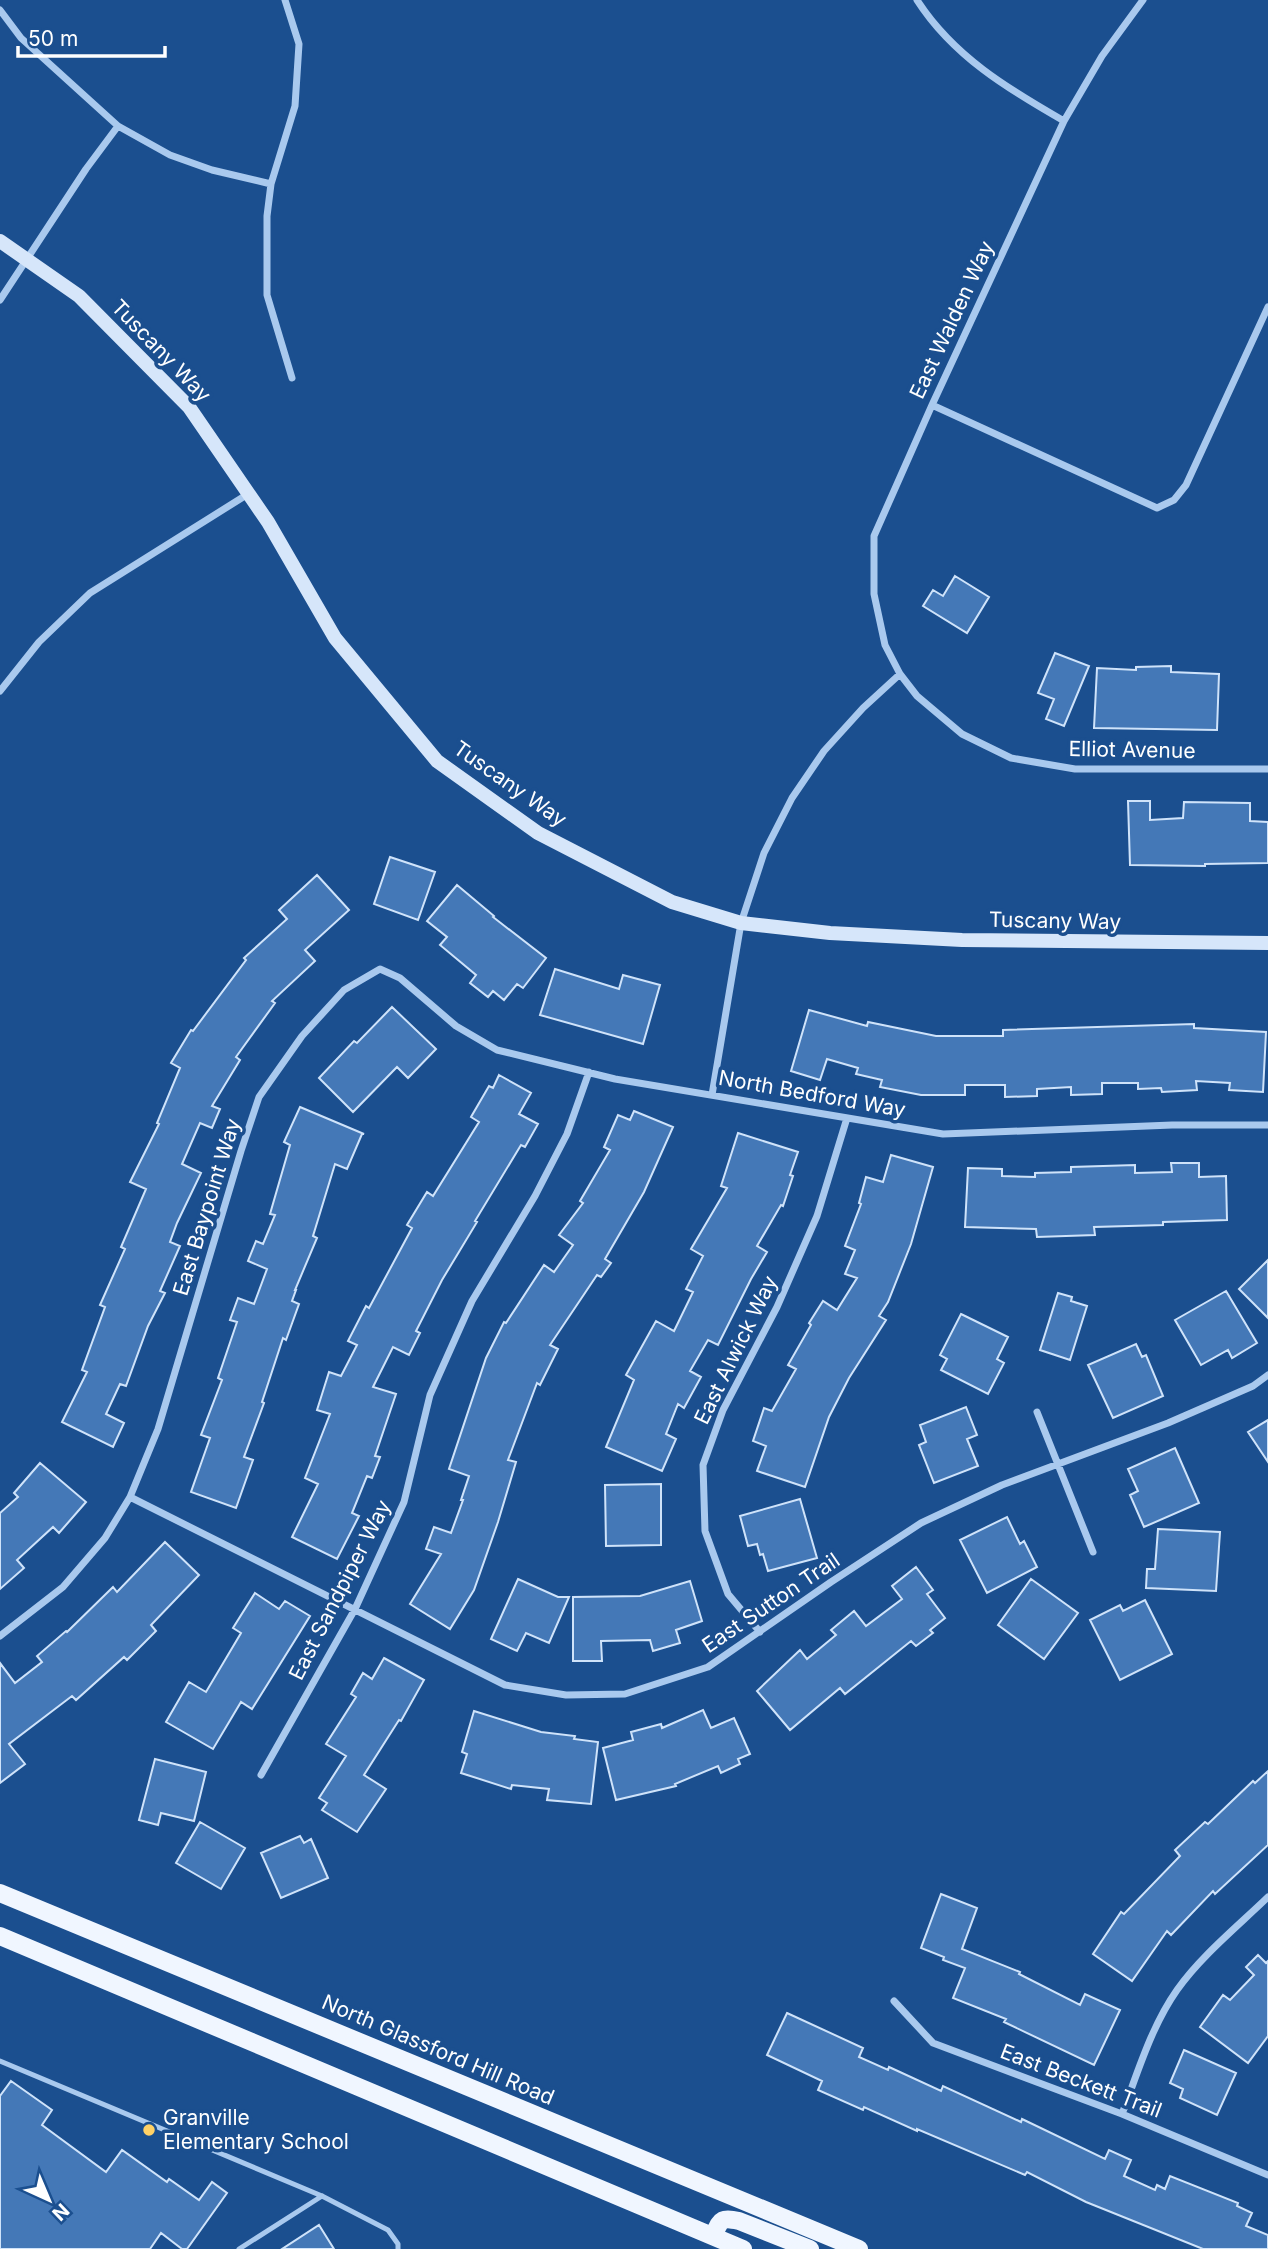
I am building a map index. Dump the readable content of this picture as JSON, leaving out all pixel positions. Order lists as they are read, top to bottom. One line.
{"streets":{"main road":["North Glassford Hill Road"],"street":["East Walden Way","Tuscany Way","Elliot Avenue","North Bedford Way","East Baypoint Way","East Alwick Way","East Sandpiper Way","East Sutton Trail","East Beckett Trail"]},"crossings":[["East Walden Way","Elliot Avenue"],["North Bedford Way","East Baypoint Way"],["North Bedford Way","East Alwick Way"],["North Bedford Way","East Sandpiper Way"],["East Baypoint Way","East Sutton Trail"],["East Alwick Way","East Sutton Trail"],["East Sandpiper Way","East Sutton Trail"]],"places":["Granville Elementary School"],"scale_bar":"50 m","north":"bottom right"}
